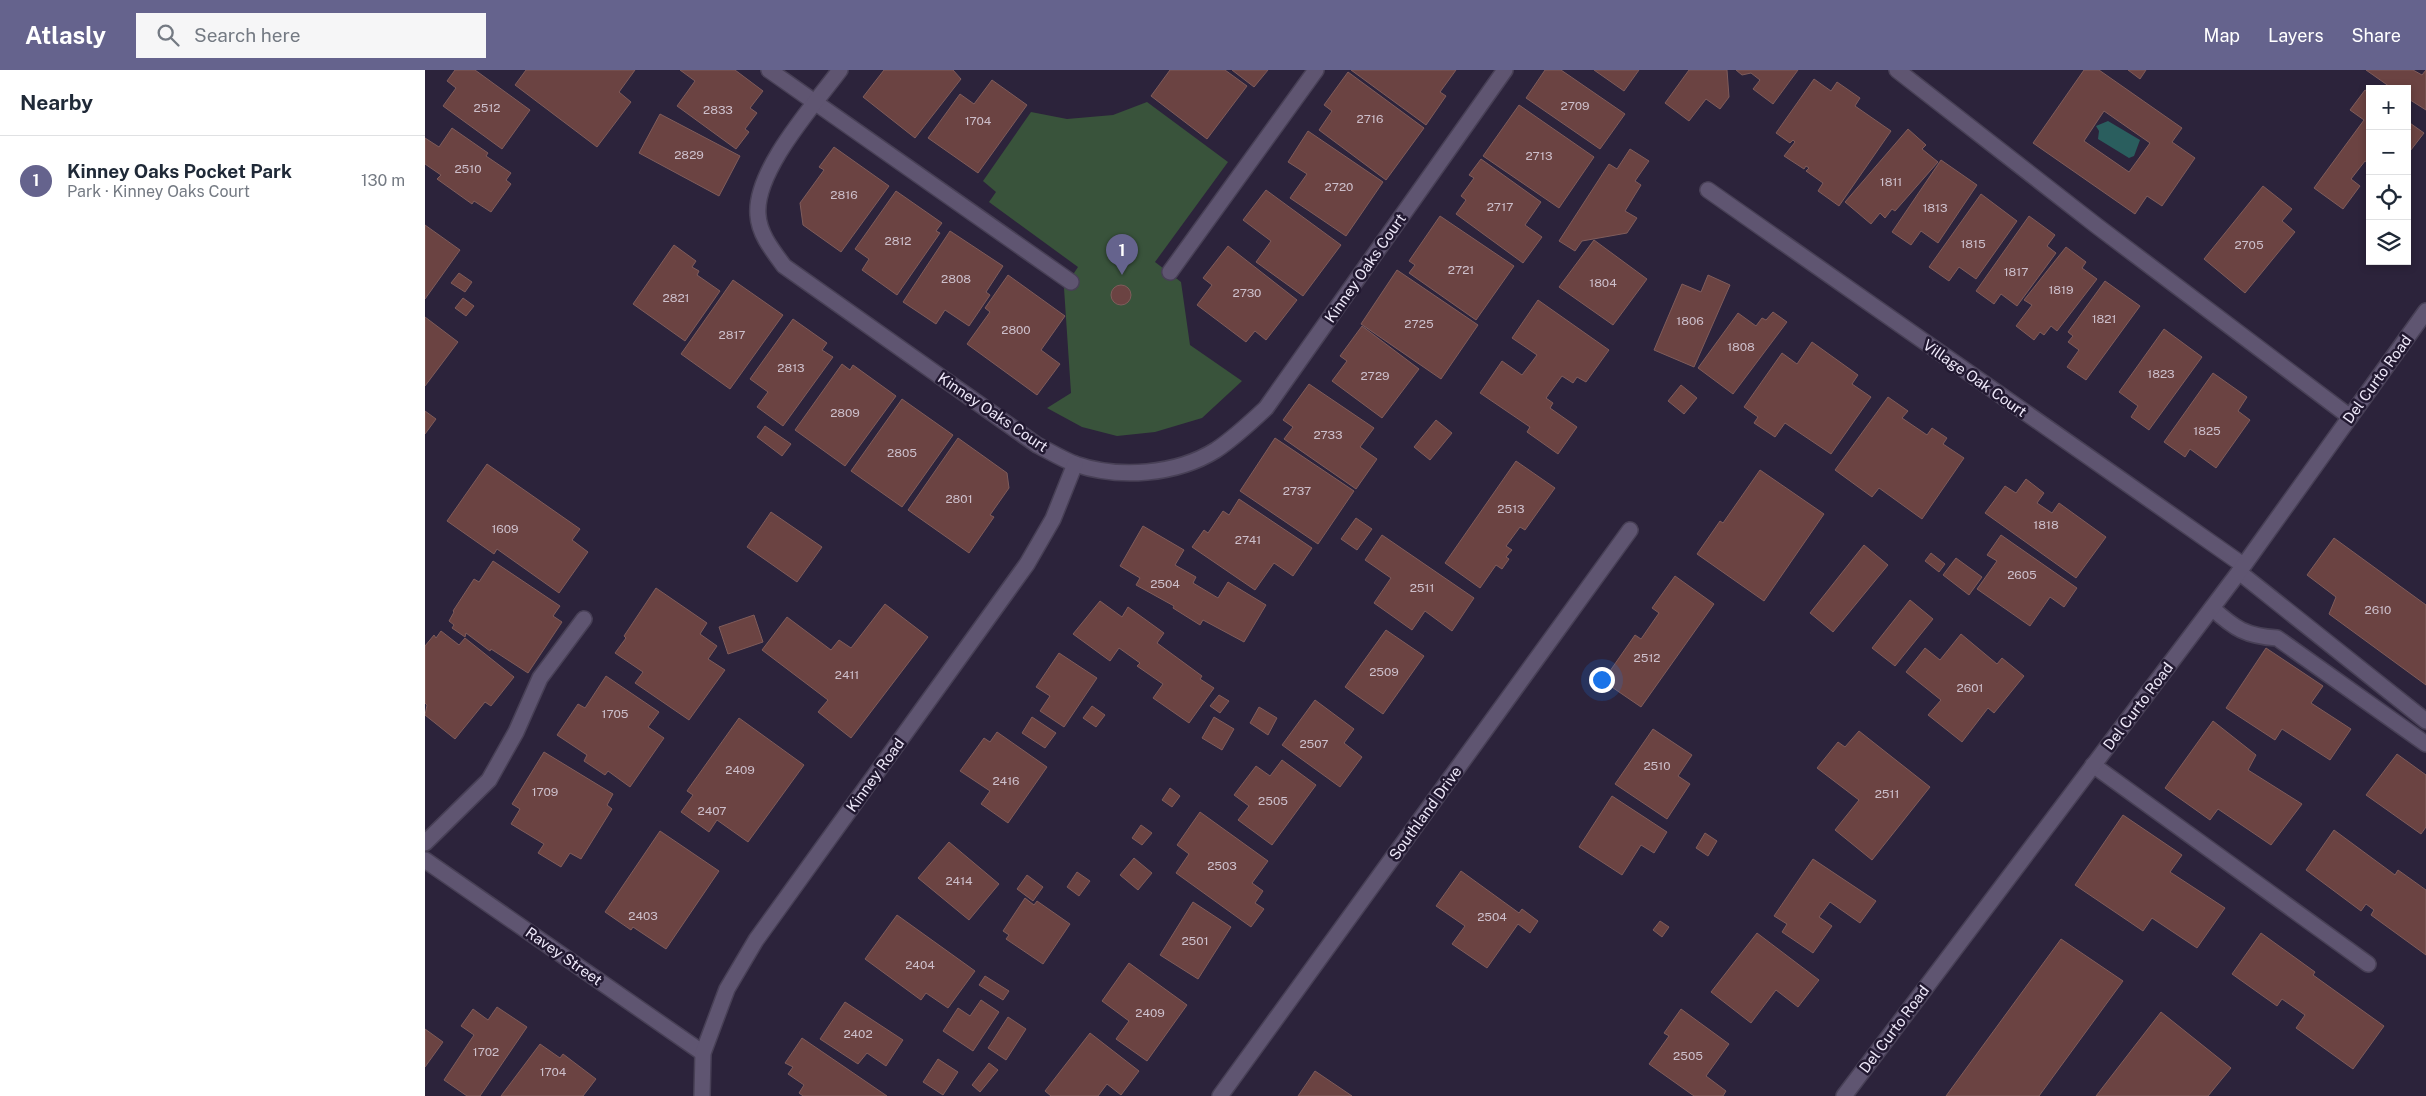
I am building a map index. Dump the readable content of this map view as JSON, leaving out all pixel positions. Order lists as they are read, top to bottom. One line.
{"streets":{"street":["Kinney Oaks Court","Village Oak Court","Del Curto Road","Kinney Road","Southland Drive","Ravey Street"]},"crossings":[["Kinney Oaks Court","Kinney Road"],["Village Oak Court","Del Curto Road"],["Kinney Road","Ravey Street"]],"house_numbers":["2709","2512","2833","2716","1704","2829","2713","2510","1811","2720","2816","2717","1813","2812","1815","2705","2721","1817","2808","1804","1819","2730","2821","1821","1806","2725","2800","2817","1808","2813","1823","2729","2809","1825","2733","2805","2737","2801","2513","1818","1609","2741","2605","2504","2511","2610","2512","2509","2411","2601","1705","2507","2510","2409","2416","1709","2511","2505","2407","2503","2414","2403","2504","2501","2404","2409","2402","1702","2505","1704"],"page":{"header":"Atlasly","search":"Search here","nav":["Map","Layers","Share"],"heading":"Nearby","map_buttons":["+","−"],"list":[{"mark":"1","name":"Kinney Oaks Pocket Park","note":"Park · Kinney Oaks Court","value":"130 m"}],"pins":"1"}}
